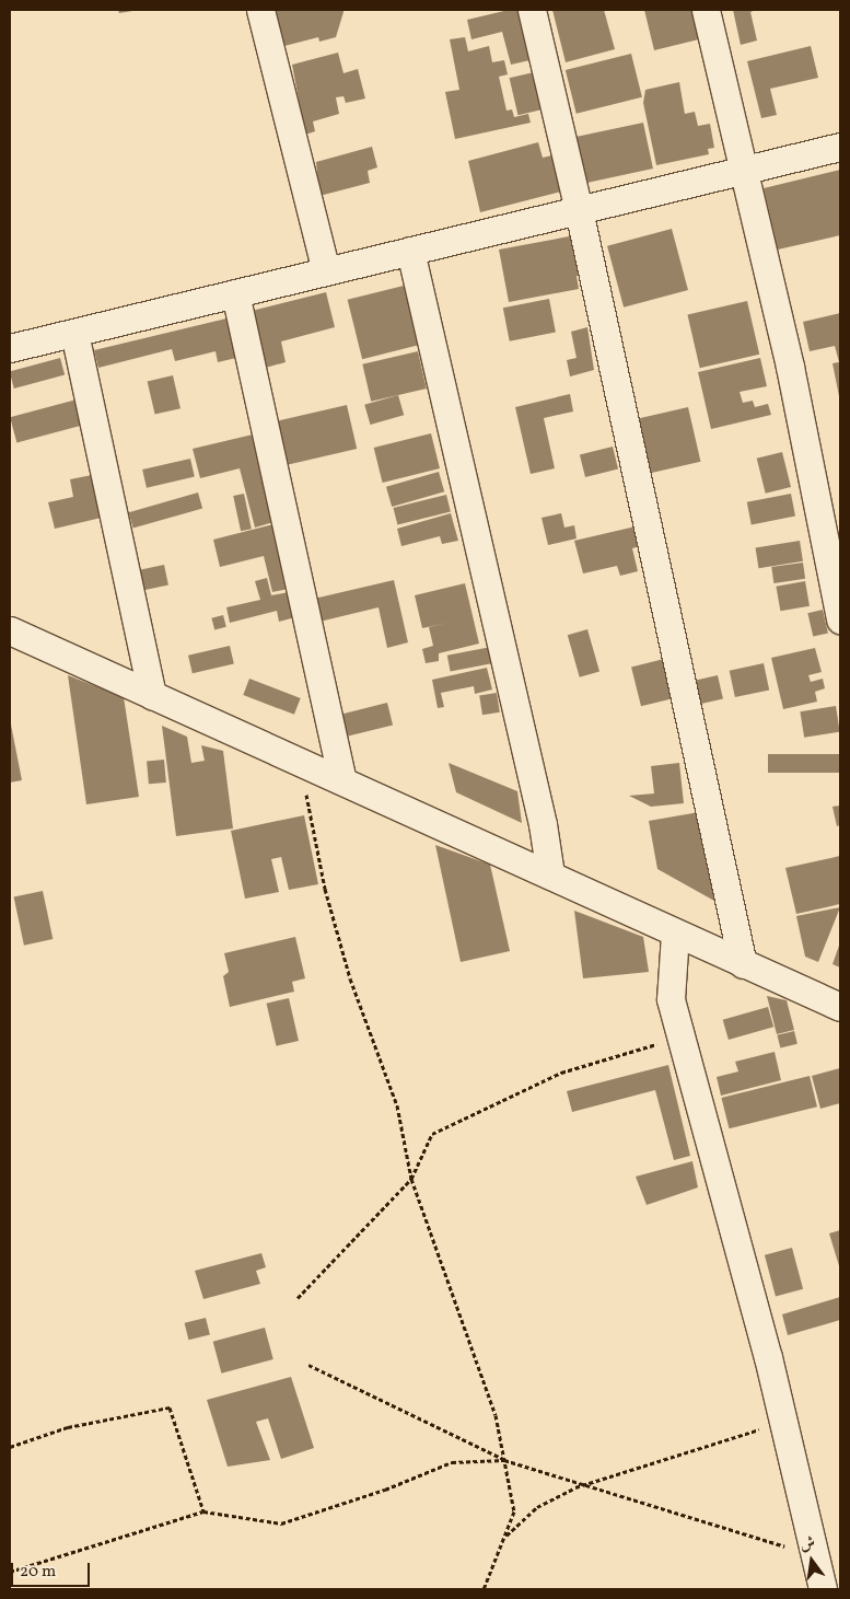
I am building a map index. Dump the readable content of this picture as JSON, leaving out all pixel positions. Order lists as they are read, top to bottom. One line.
{"scale_bar":"20 m","north":"top"}
